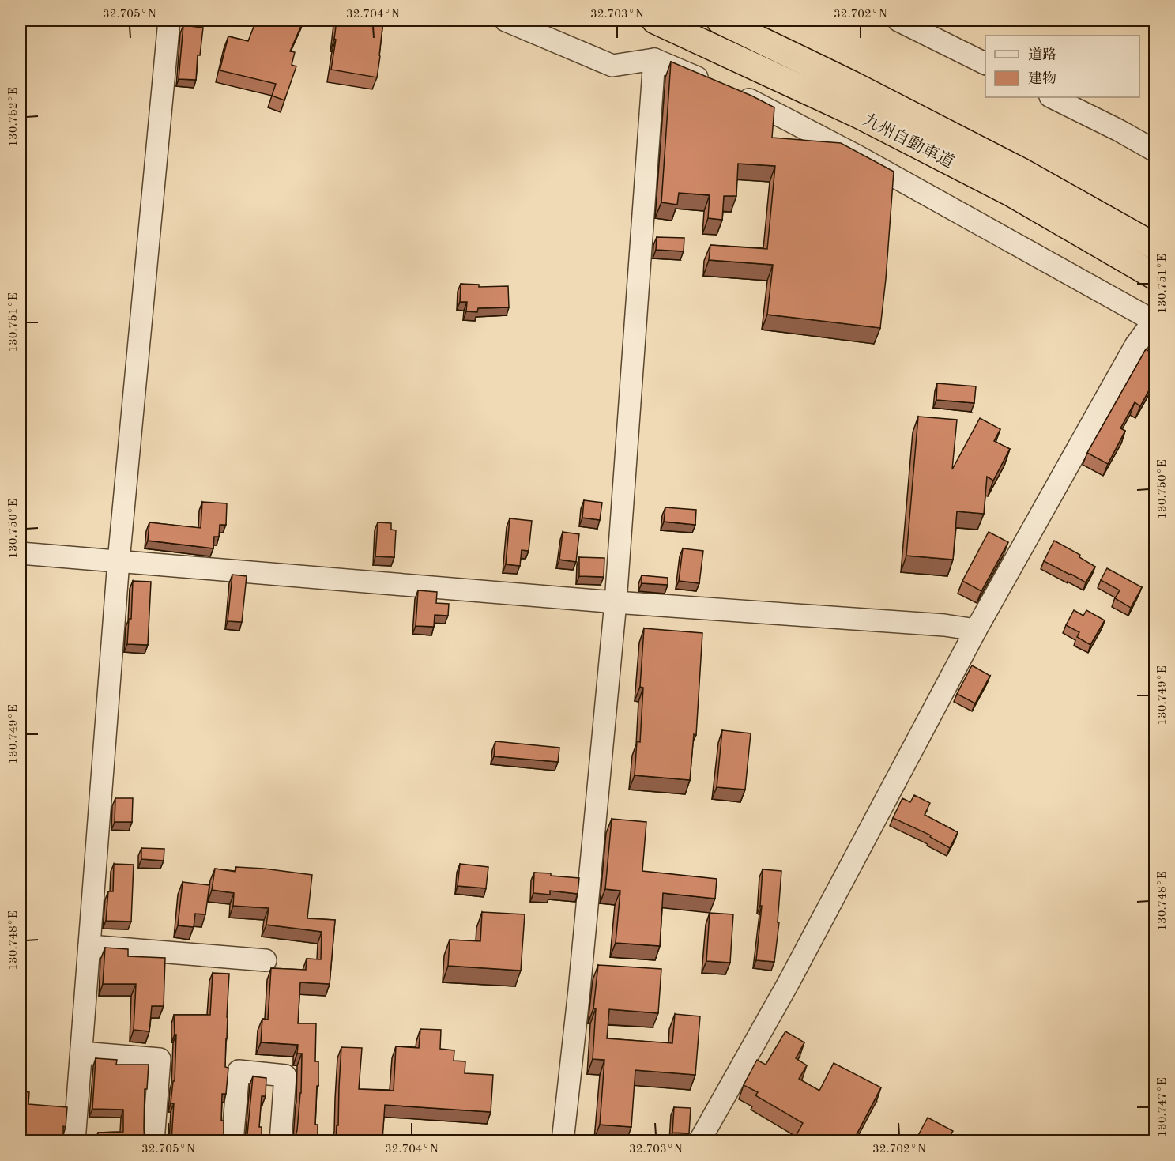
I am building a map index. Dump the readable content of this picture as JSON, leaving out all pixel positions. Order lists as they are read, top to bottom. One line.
{"streets":{"highway":["九州自動車道"]},"legend":["道路","建物"],"coordinates":["32.705°N","32.704°N","32.703°N","32.702°N","130.752°E","130.751°E","130.750°E","130.749°E","130.748°E","130.747°E"]}
